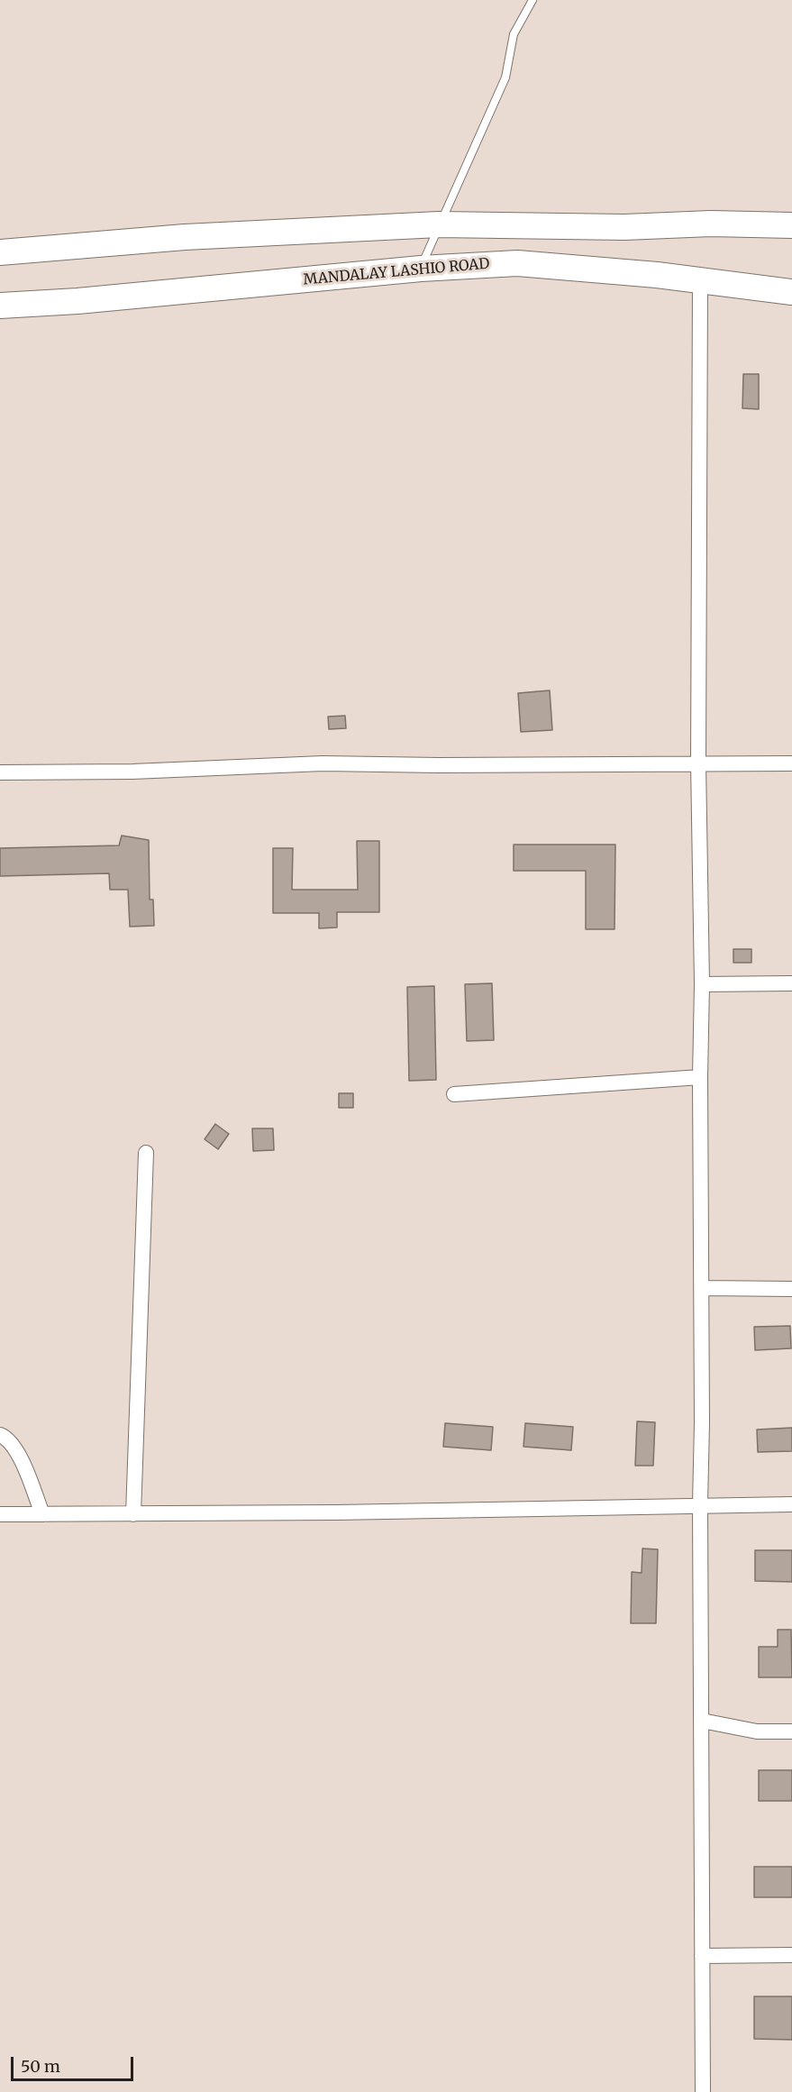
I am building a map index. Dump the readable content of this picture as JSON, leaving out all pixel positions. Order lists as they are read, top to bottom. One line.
{"streets":{"highway":["MANDALAY LASHIO ROAD"]},"scale_bar":"50 m"}
